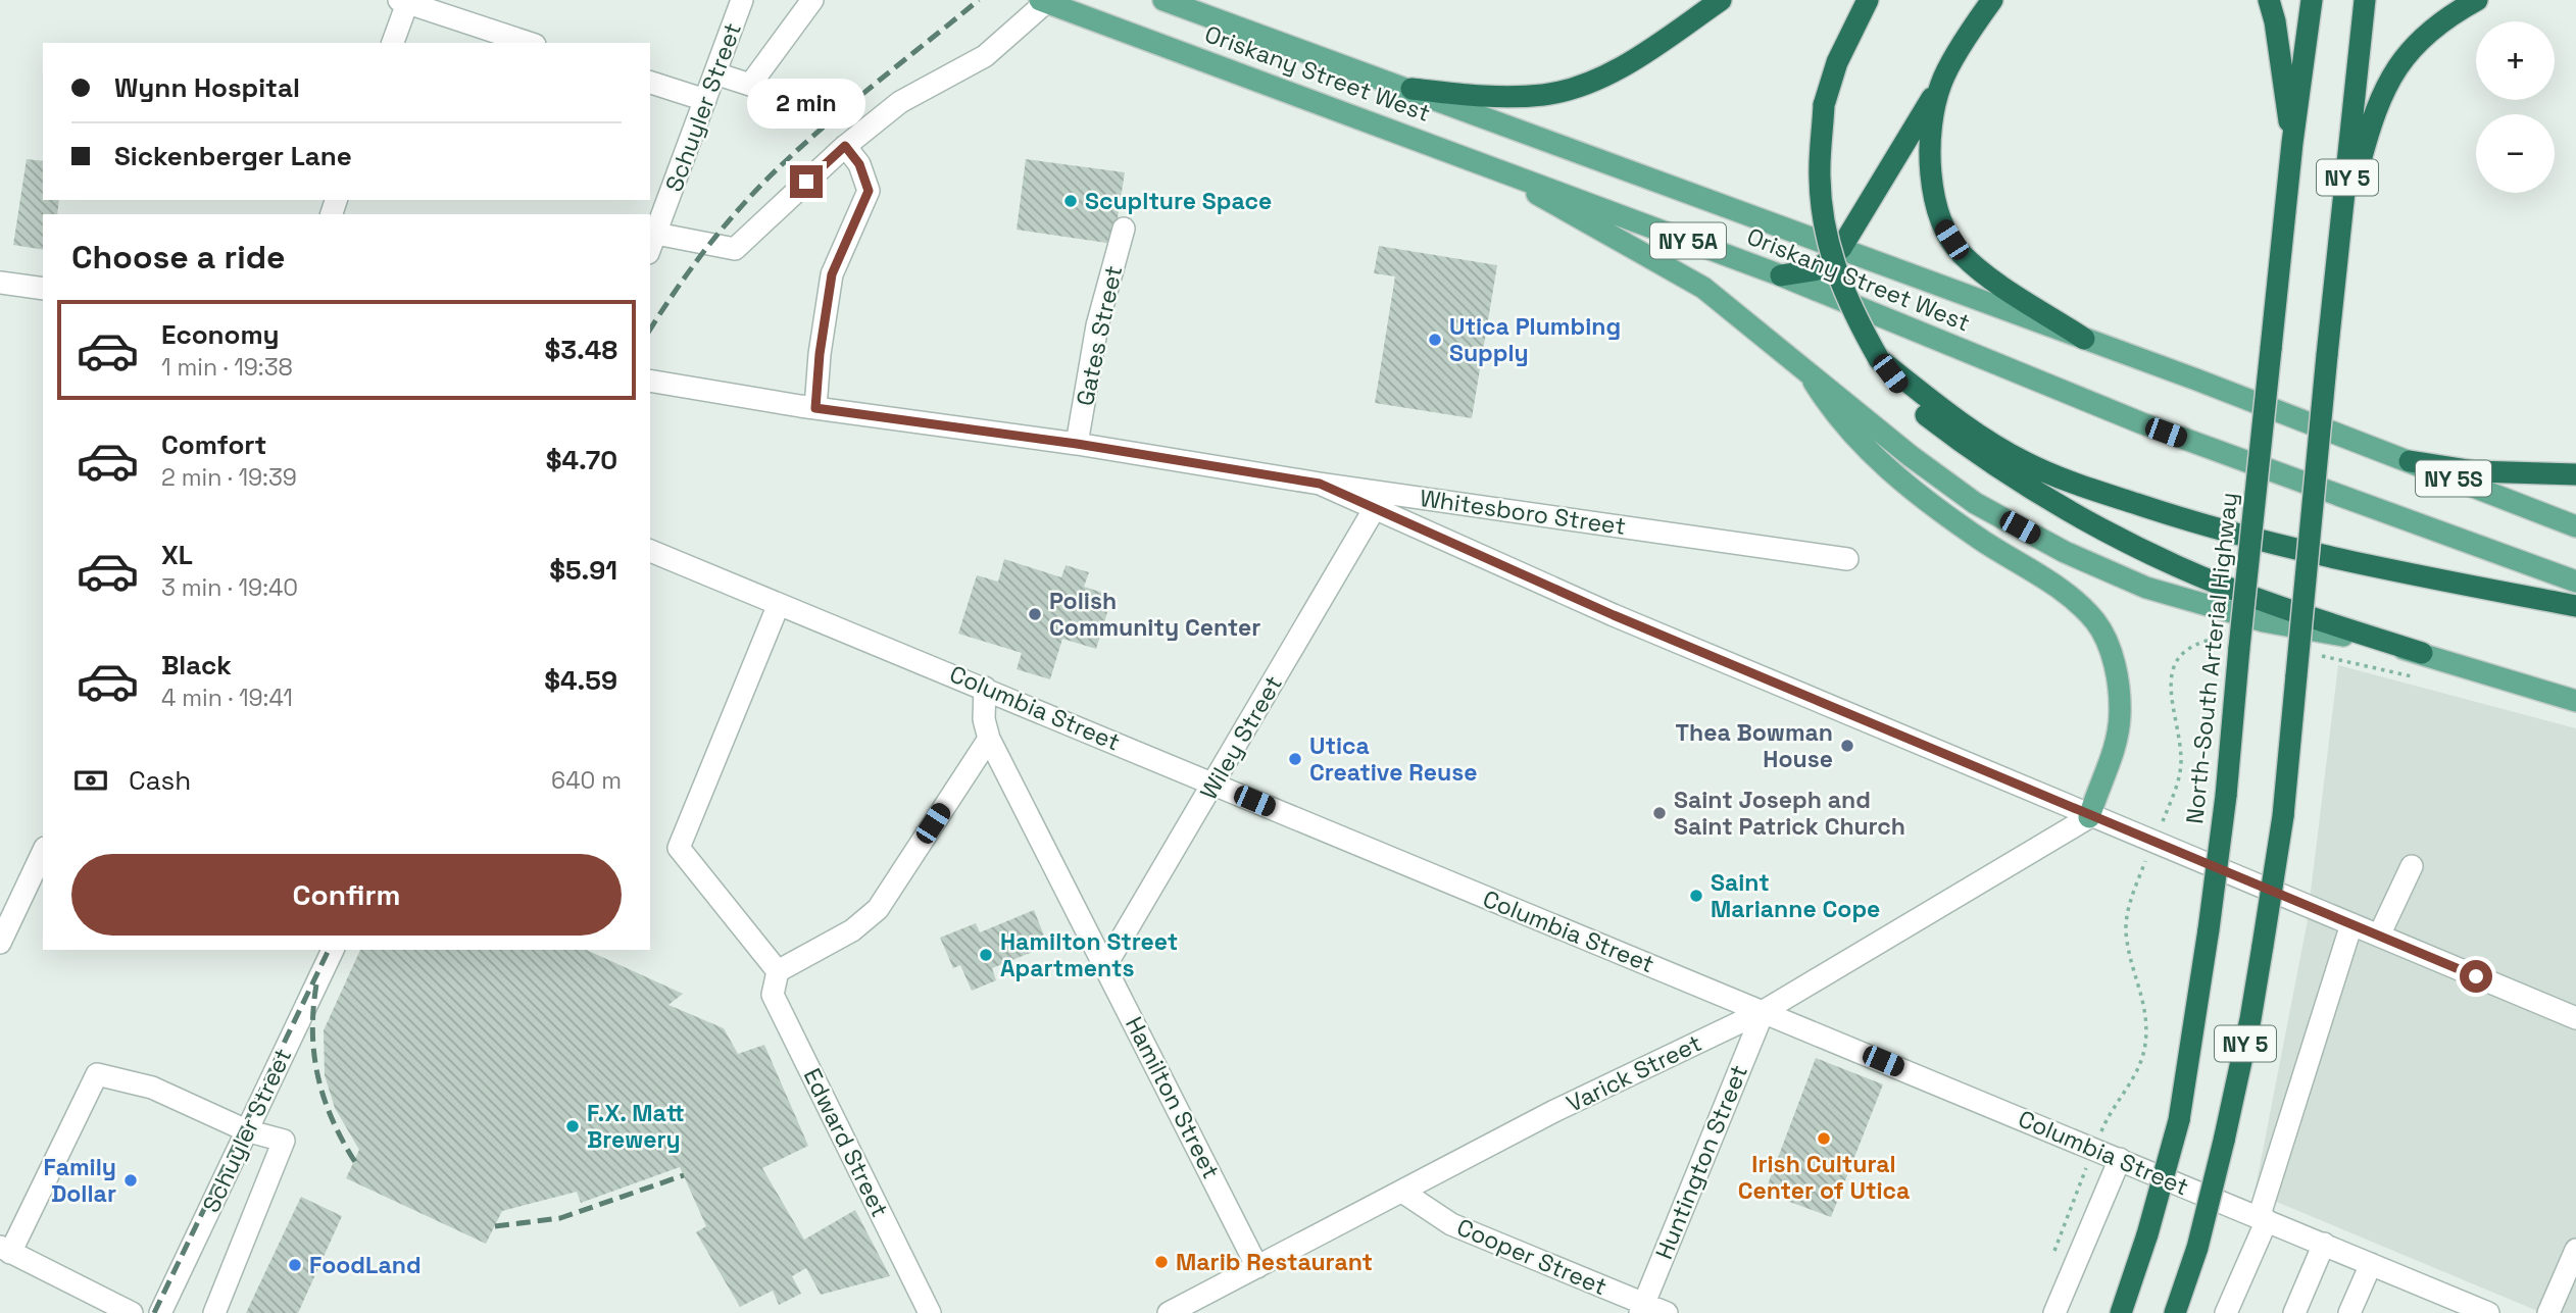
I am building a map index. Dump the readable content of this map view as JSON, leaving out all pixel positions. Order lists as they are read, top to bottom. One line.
{"streets":{"highway":["NY 5","North-South Arterial Highway"],"main road":["Oriskany Street West","NY 5A","NY 5S"],"street":["Schuyler Street","Gates Street","Whitesboro Street","Columbia Street","Wiley Street","Varick Street","Hamilton Street","Edward Street","Huntington Street","Cooper Street"]},"crossings":[["Gates Street","Whitesboro Street"],["Columbia Street","Wiley Street"],["Columbia Street","Varick Street"],["Columbia Street","Hamilton Street"],["Columbia Street","Huntington Street"],["Wiley Street","Hamilton Street"],["Varick Street","Hamilton Street"],["Varick Street","Huntington Street"],["Varick Street","Cooper Street"],["Huntington Street","Cooper Street"]],"places":["Scuplture Space","Utica Plumbing Supply","Polish Community Center","Thea Bowman House","Utica Creative Reuse","Saint Joseph and Saint Patrick Church","Saint Marianne Cope","Hamilton Street Apartments","F.X. Matt Brewery","Irish Cultural Center of Utica","Family Dollar","Marib Restaurant","FoodLand"],"page":{"map_buttons":["+","−"],"banner":["Wynn Hospital","Sickenberger Lane"],"bubble":"2 min","heading":"Choose a ride","list":[{"name":"Economy","note":"1 min · 19:38","value":"$3.48"},{"name":"Comfort","note":"2 min · 19:39","value":"$4.70"},{"name":"XL","note":"3 min · 19:40","value":"$5.91"},{"name":"Black","note":"4 min · 19:41","value":"$4.59"}],"pay":["Cash","640 m"],"buttons":"Confirm"}}
